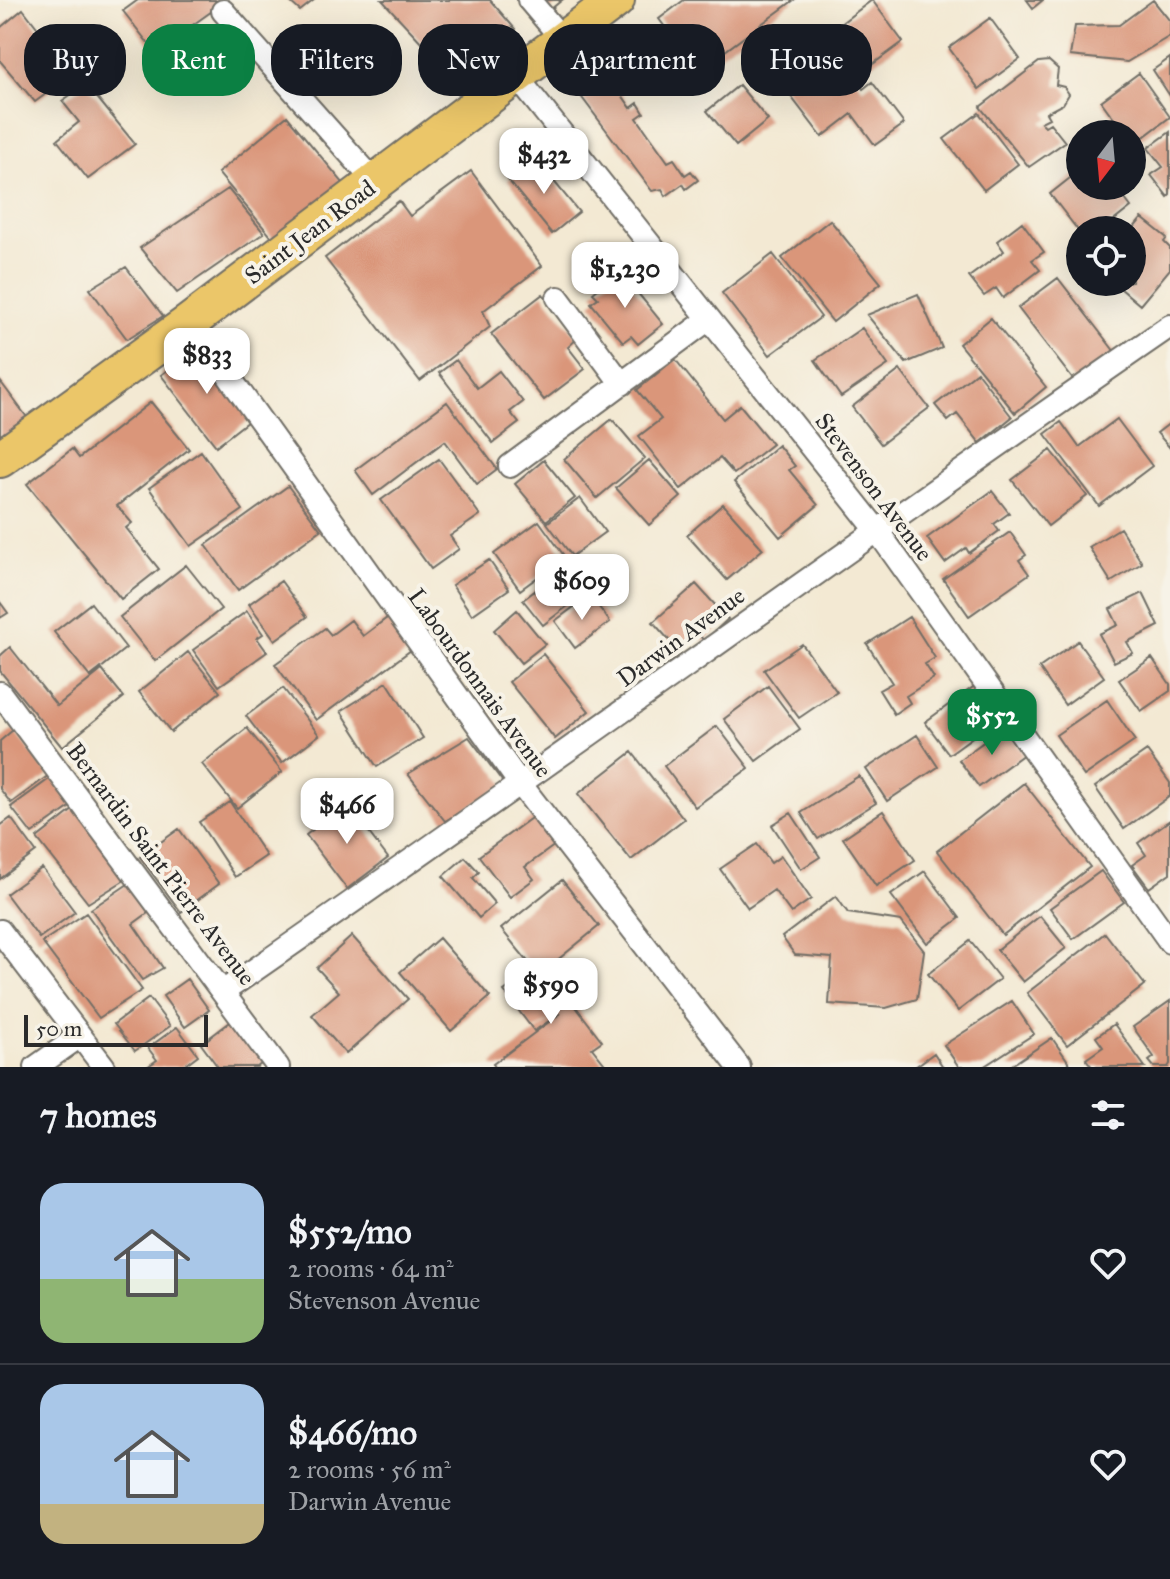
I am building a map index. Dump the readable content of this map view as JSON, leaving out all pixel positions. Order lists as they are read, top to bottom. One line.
{"streets":{"main road":["Saint Jean Road"],"street":["Stevenson Avenue","Darwin Avenue","Labourdonnais Avenue","Bernardin Saint Pierre Avenue"]},"crossings":[["Saint Jean Road","Labourdonnais Avenue"],["Stevenson Avenue","Darwin Avenue"],["Darwin Avenue","Labourdonnais Avenue"],["Darwin Avenue","Bernardin Saint Pierre Avenue"]],"scale_bar":"50 m","north":"bottom","page":{"chip":["Buy","Rent","Filters","New","Apartment","House"],"price":["$432","$1,230","$833","$609","$552","$466","$590"],"scale":"50 m","heading":"7 homes","list":[{"name":"$552/mo","note":"2 rooms · 64 m² · Stevenson Avenue"},{"name":"$466/mo","note":"2 rooms · 56 m² · Darwin Avenue"}]}}
